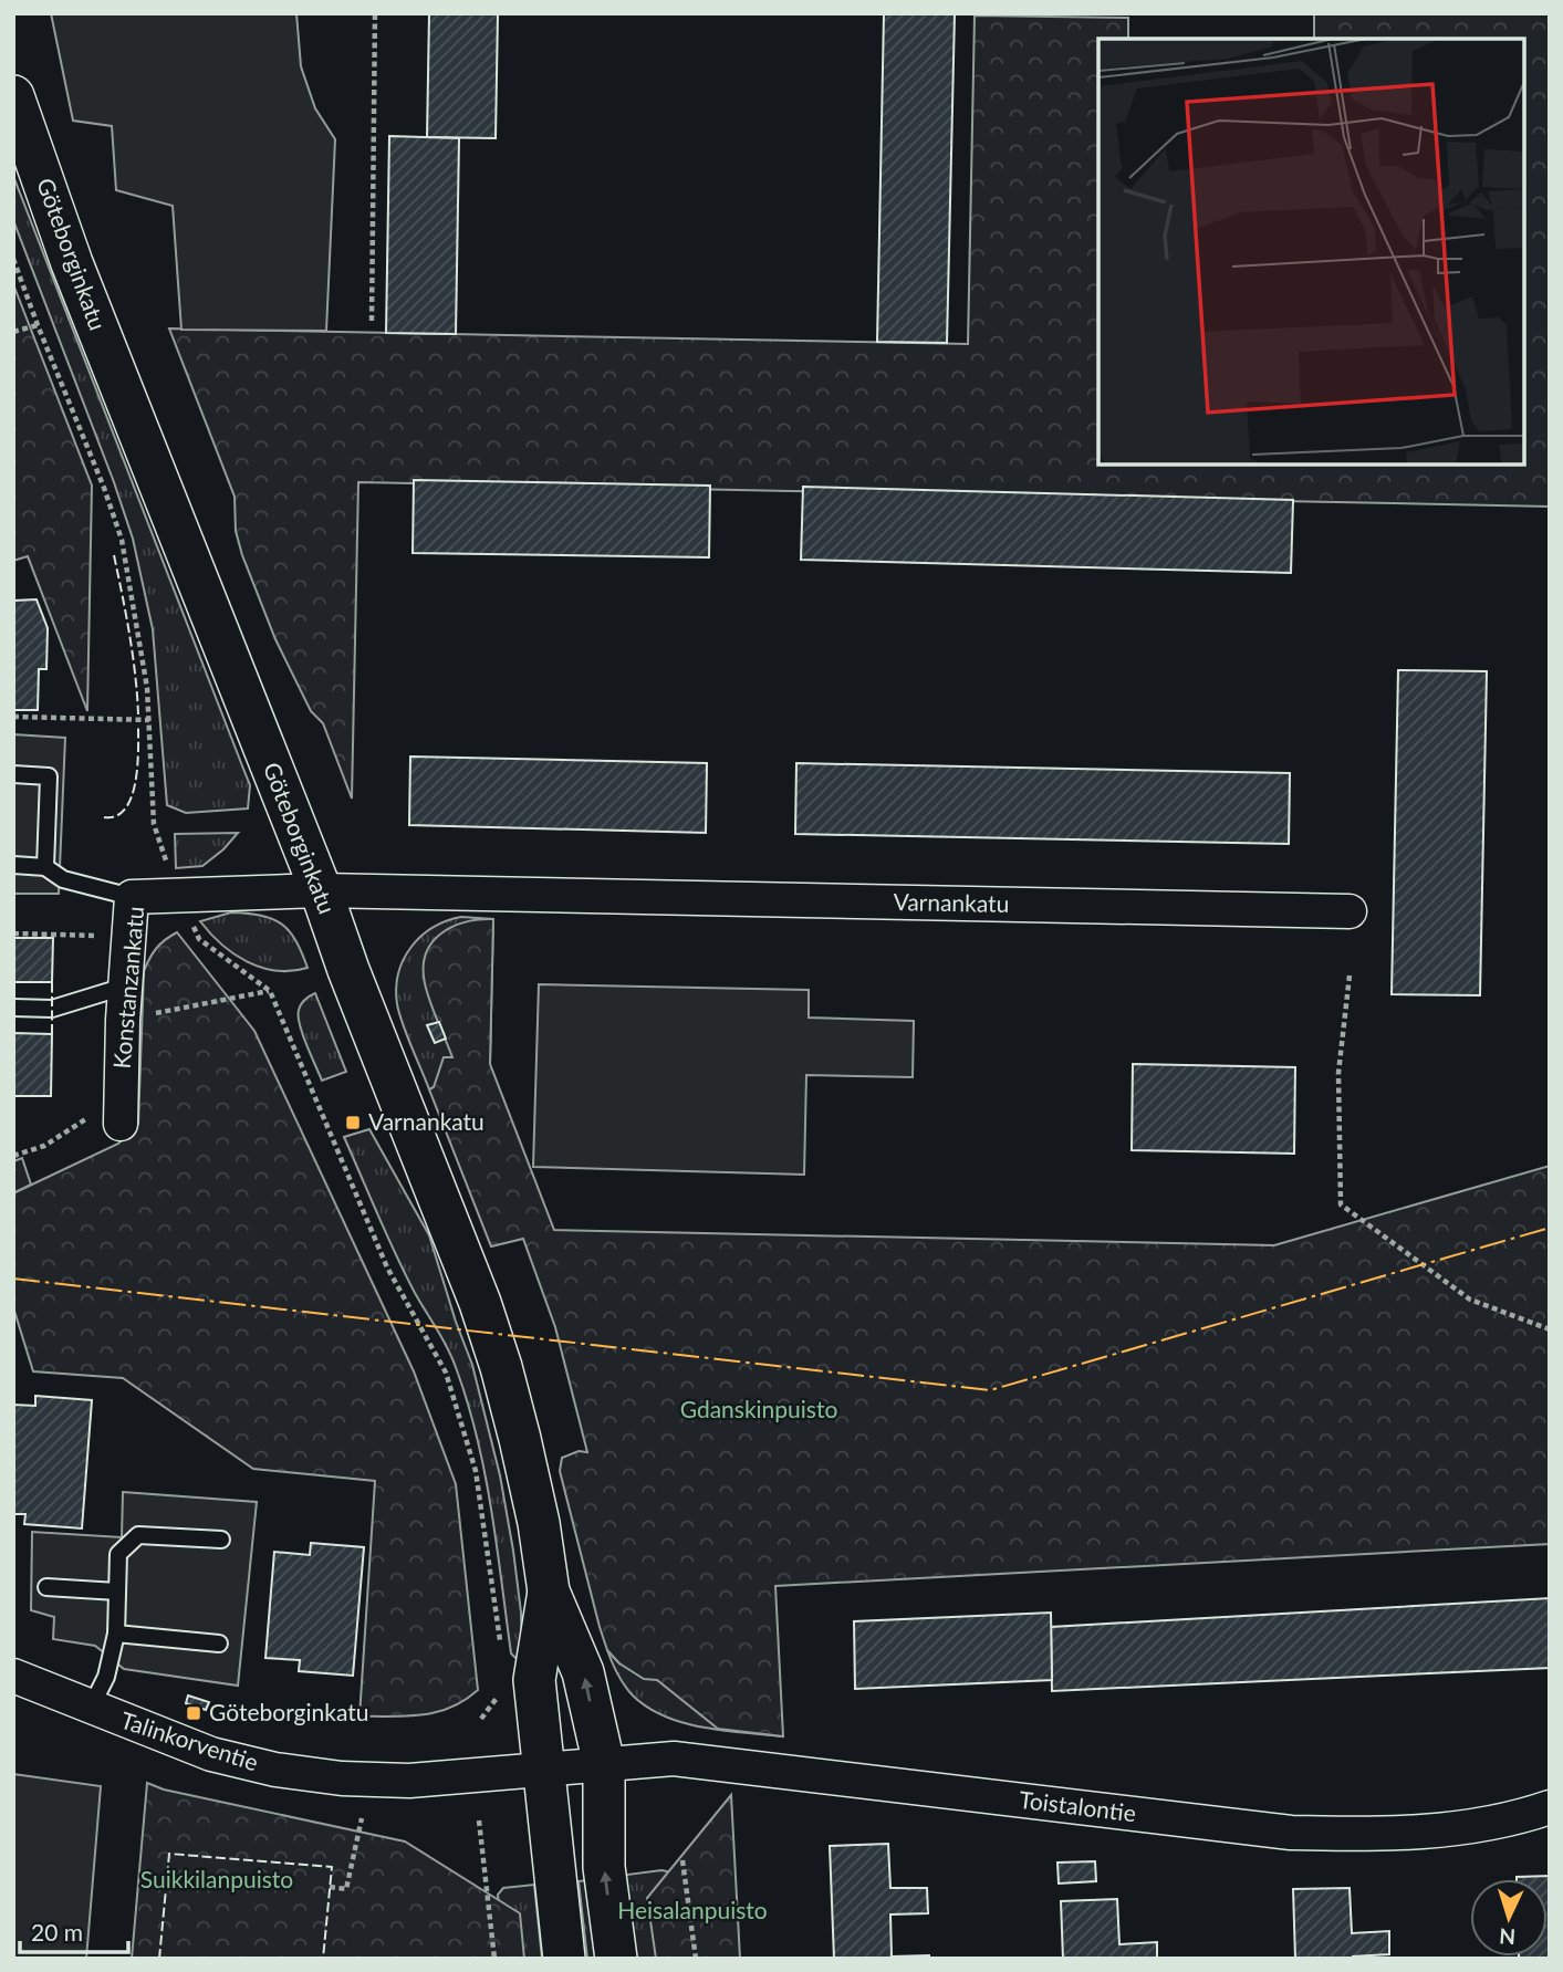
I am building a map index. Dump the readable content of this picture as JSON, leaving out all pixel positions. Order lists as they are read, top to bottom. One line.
{"streets":{"street":["Göteborginkatu","Varnankatu","Konstanzankatu","Talinkorventie","Toistalontie"]},"crossings":[["Göteborginkatu","Varnankatu"],["Göteborginkatu","Konstanzankatu"],["Göteborginkatu","Talinkorventie"],["Göteborginkatu","Toistalontie"],["Varnankatu","Konstanzankatu"],["Talinkorventie","Toistalontie"]],"parks":["Gdanskinpuisto","Suikkilanpuisto","Heisalanpuisto"],"places":{"transit":["Varnankatu","Göteborginkatu"]},"scale_bar":"20 m","north":"bottom"}
